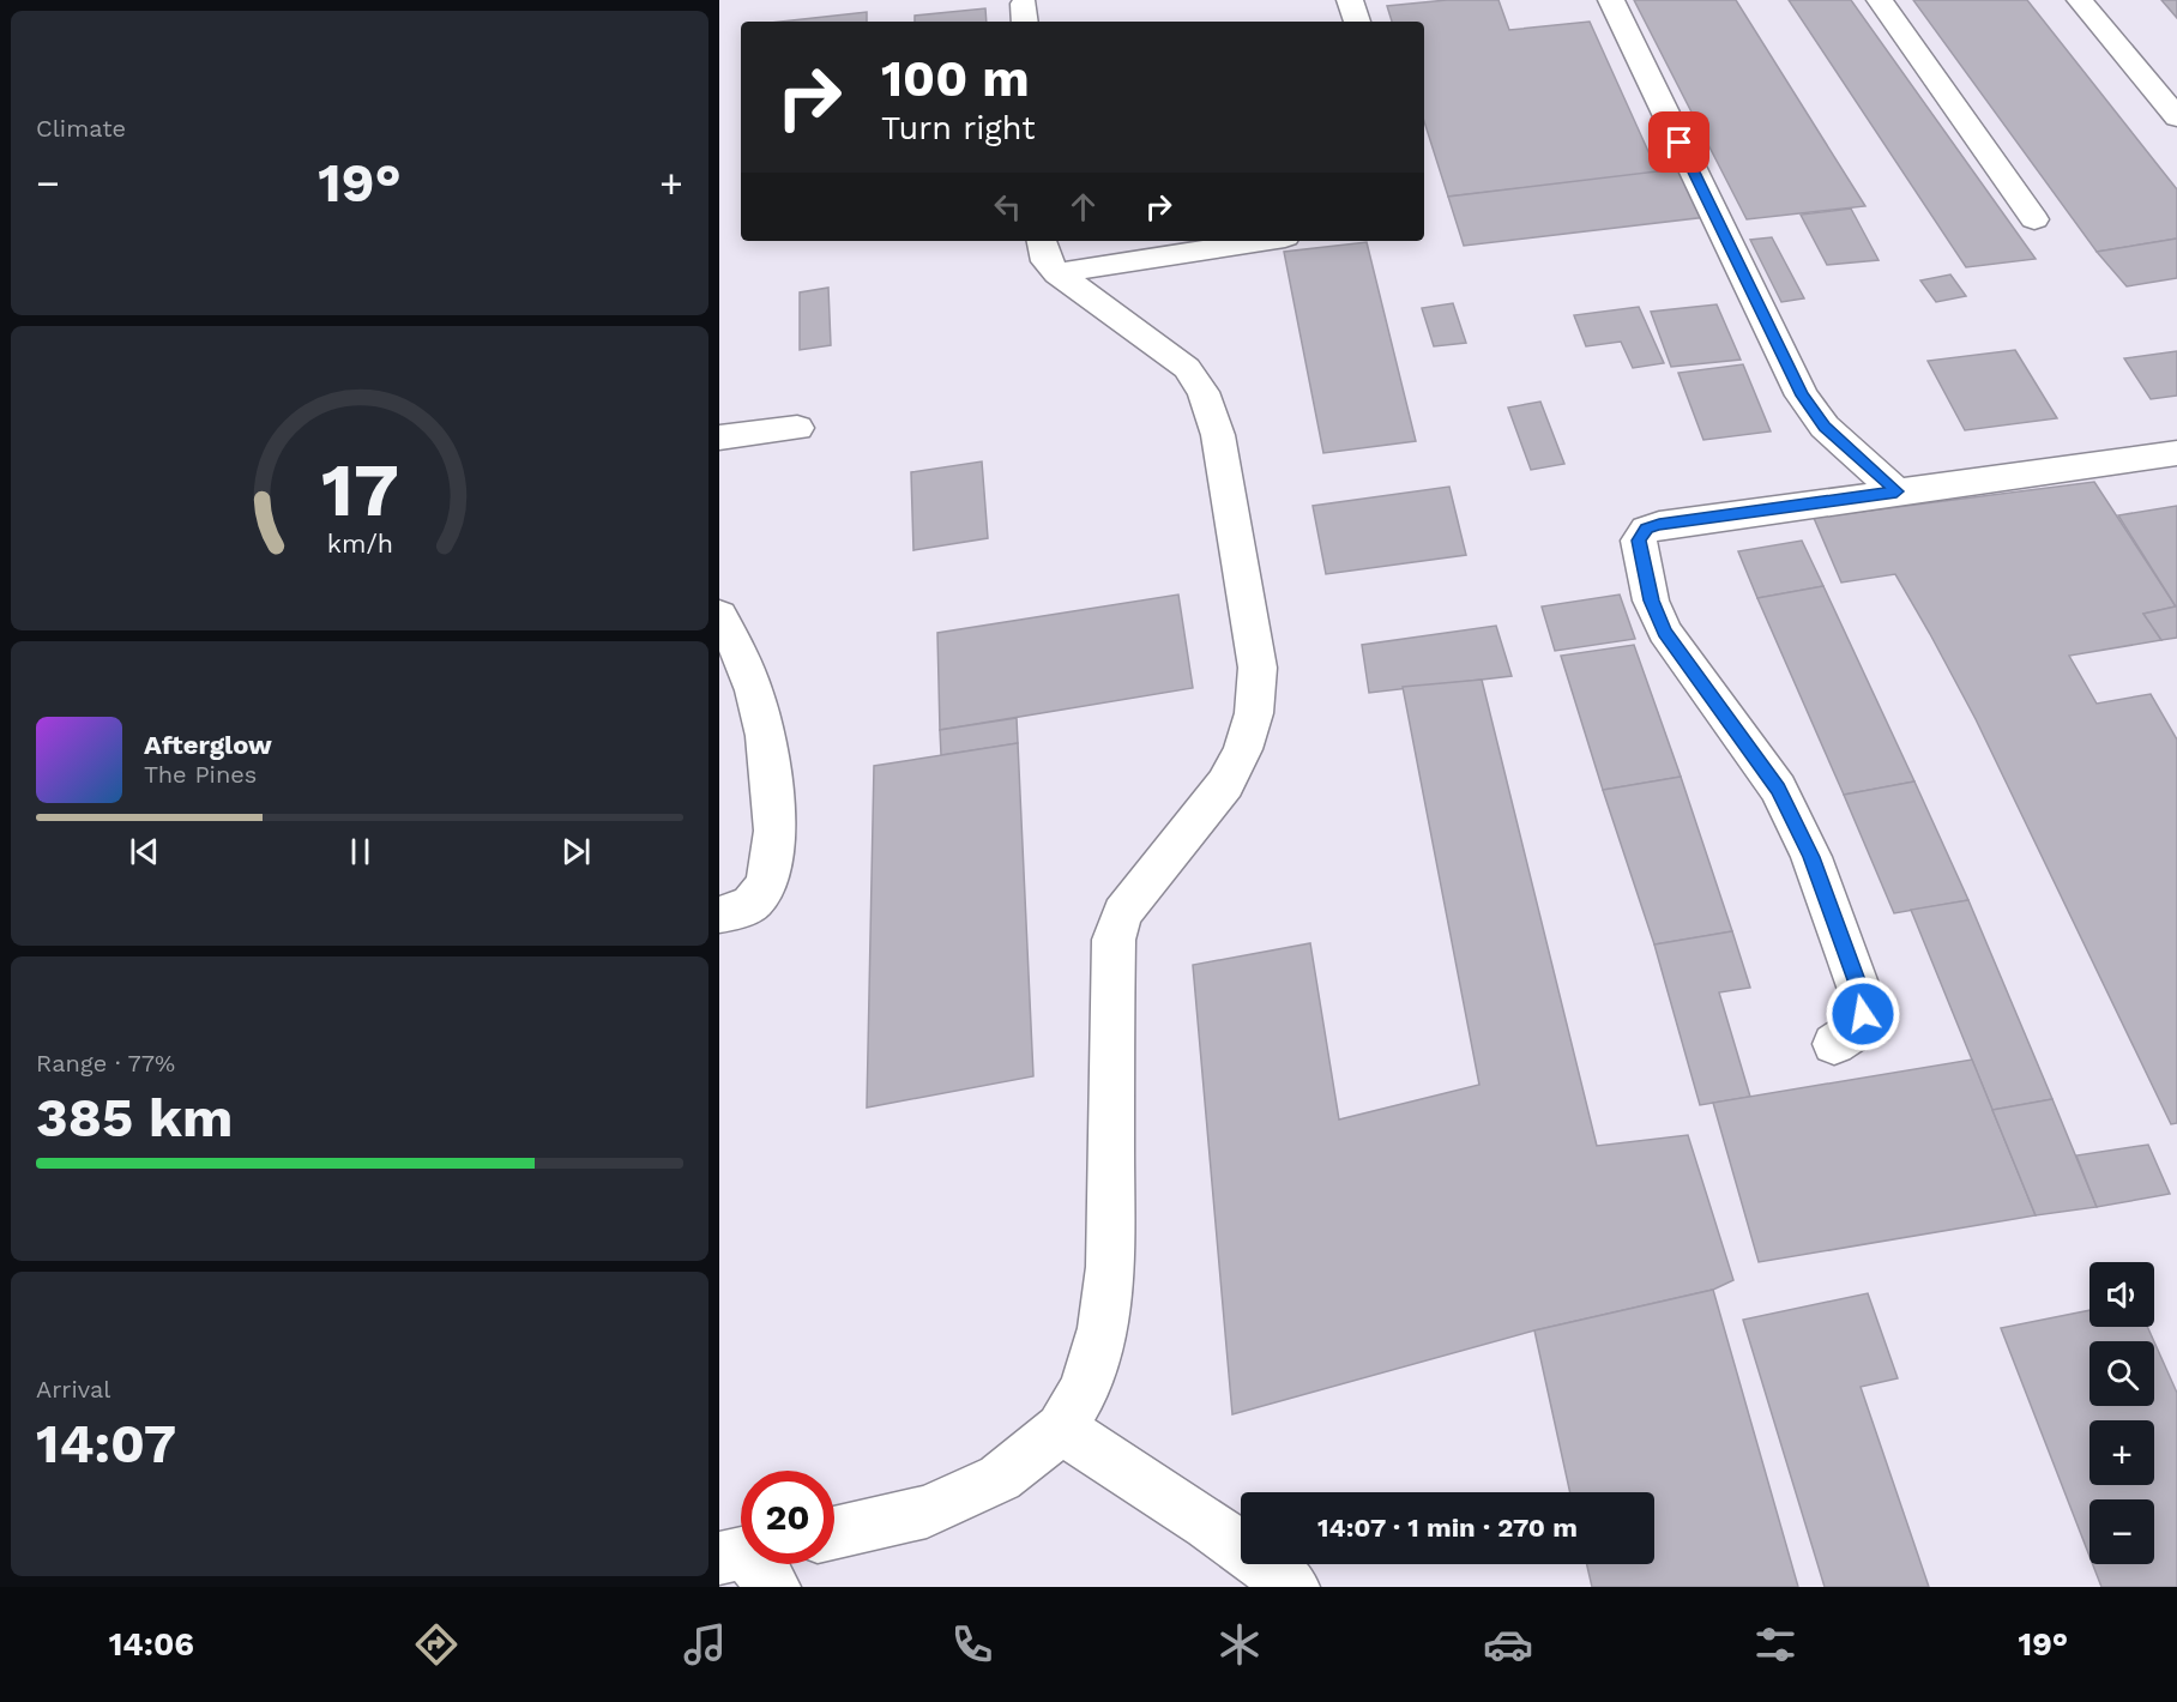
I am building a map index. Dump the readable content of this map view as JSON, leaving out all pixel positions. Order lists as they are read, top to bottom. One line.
{"page":{"tile":["Climate",["Range · 77%","385 km"],["Arrival","14:07"]],"turn":["100 m","Turn right"],"heat":["−","19°","+"],"song":["Afterglow","The Pines"],"map_buttons":["+","−"],"limit":"20","trip":"14:07 · 1 min · 270 m","tabs":["14:06","19°"],"gauge":["17","km/h"]}}
